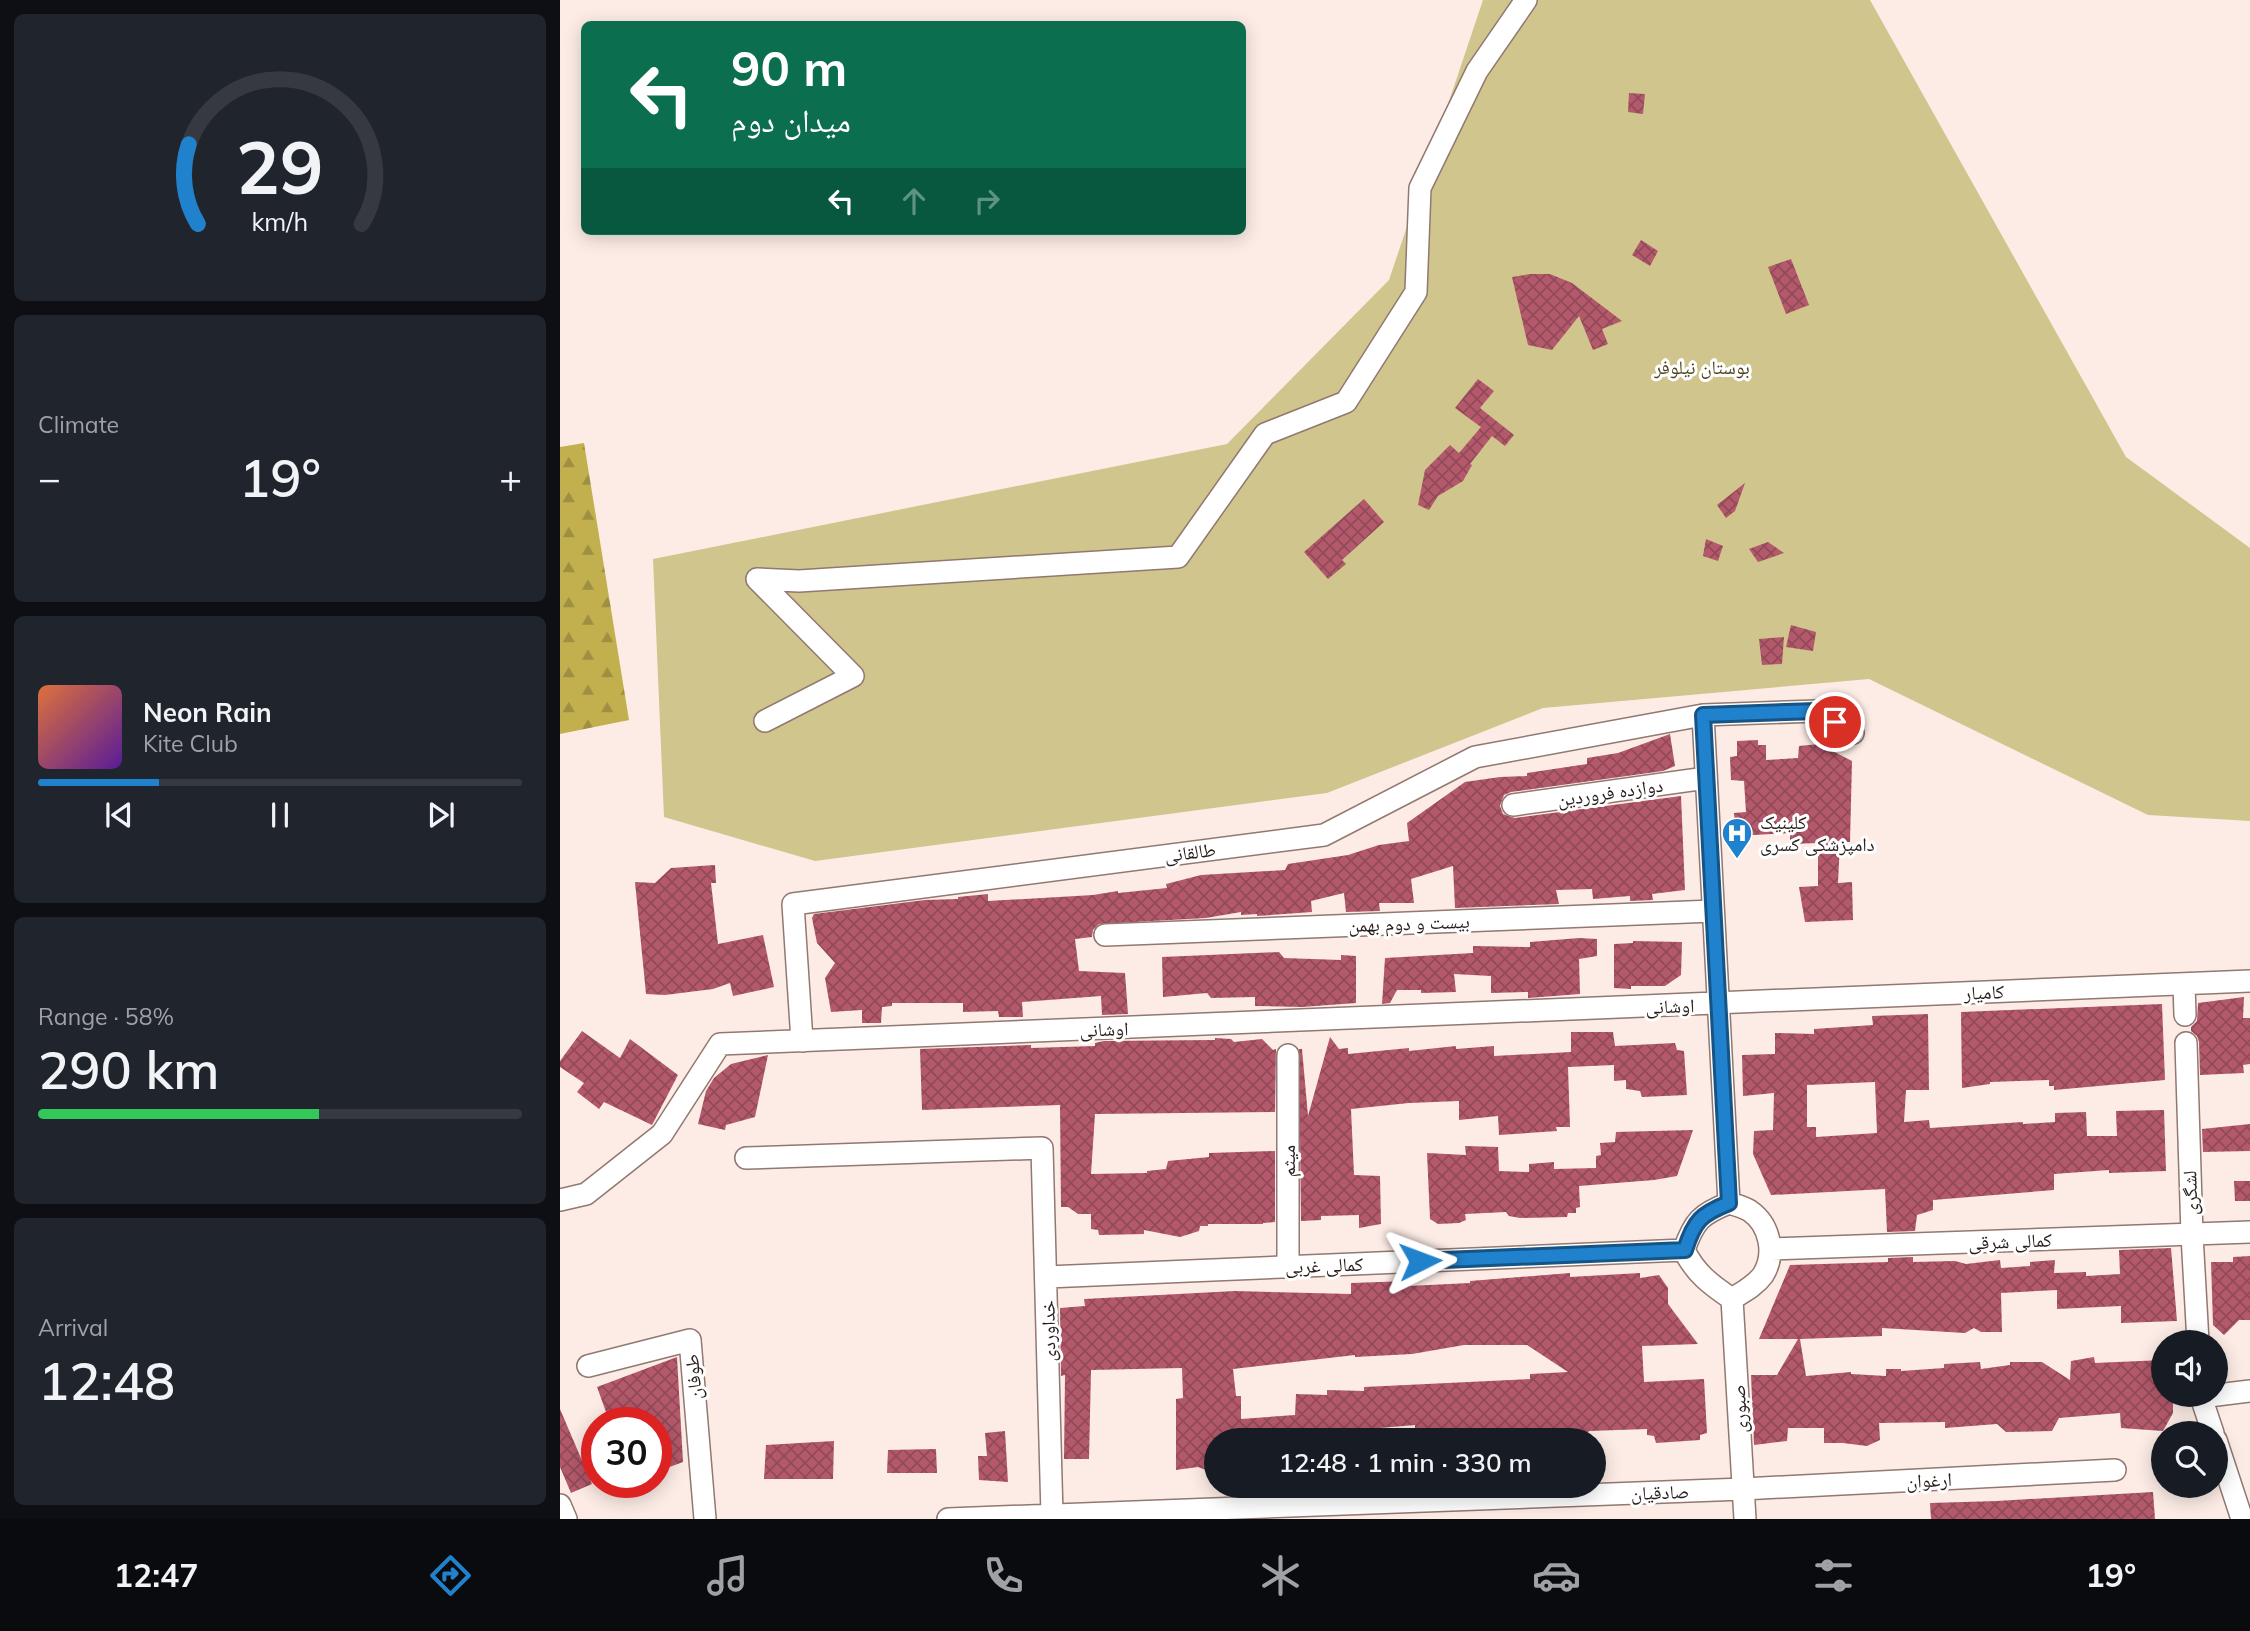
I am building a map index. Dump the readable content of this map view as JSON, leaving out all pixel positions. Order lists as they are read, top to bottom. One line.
{"streets":{"street":["دوازده فروردین","طالقانی","بیست و دوم بهمن","کامیار","اوشانی","میثم","لشگری","کمالی شرقی","کمالی غربی","خداوردی","طوفان","صبوری","ارغوان","صادقیان"]},"crossings":[["طالقانی","اوشانی"],["کامیار","اوشانی"],["میثم","کمالی غربی"],["لشگری","کمالی شرقی"],["کمالی شرقی","کمالی غربی"],["کمالی شرقی","صبوری"],["کمالی غربی","خداوردی"],["کمالی غربی","صبوری"],["خداوردی","صادقیان"],["صبوری","ارغوان"],["صبوری","صادقیان"],["ارغوان","صادقیان"]],"parks":["بوستان نیلوفر"],"places":{"hospital":["کلینیک دامپزشکی کسری"]},"page":{"turn":["90 m","میدان دوم"],"tile":["Climate",["Range · 58%","290 km"],["Arrival","12:48"]],"heat":["−","19°","+"],"song":["Neon Rain","Kite Club"],"limit":"30","trip":"12:48 · 1 min · 330 m","tabs":["12:47","19°"],"gauge":["29","km/h"]}}
